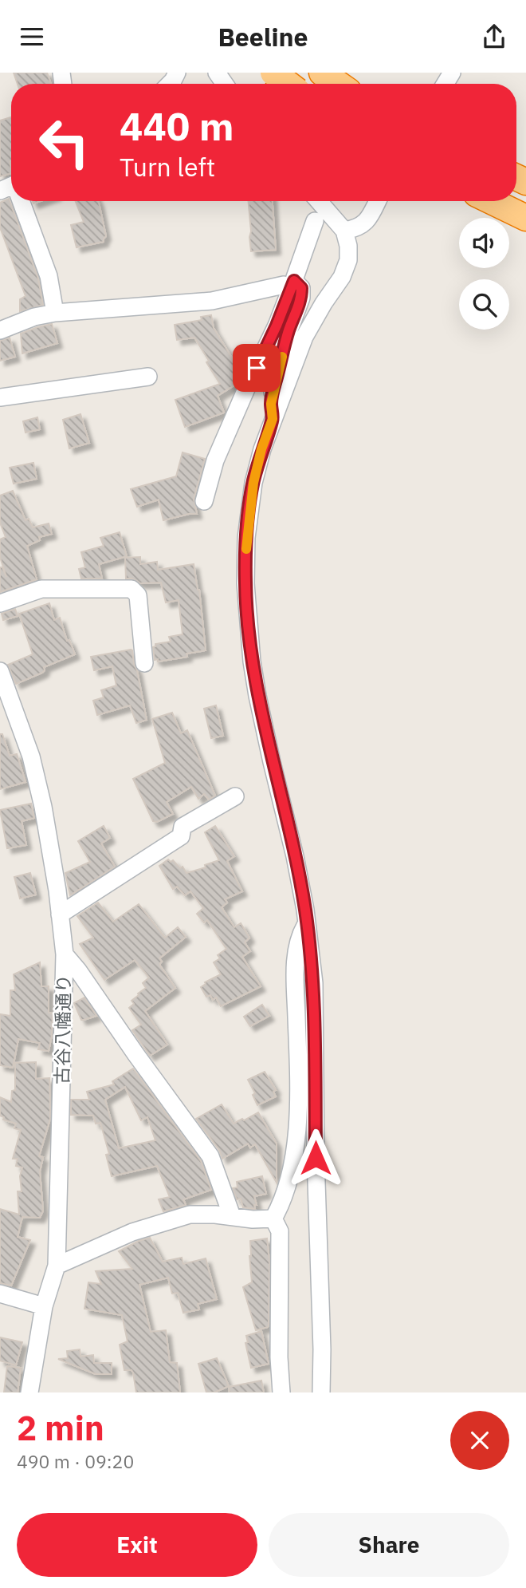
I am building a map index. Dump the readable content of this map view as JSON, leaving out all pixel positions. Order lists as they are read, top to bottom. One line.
{"streets":{"street":["古谷八幡通り"]},"page":{"header":"Beeline","turn":["440 m","Turn left"],"heading":["2 min","490 m · 09:20"],"buttons":["Exit","Share"]}}
